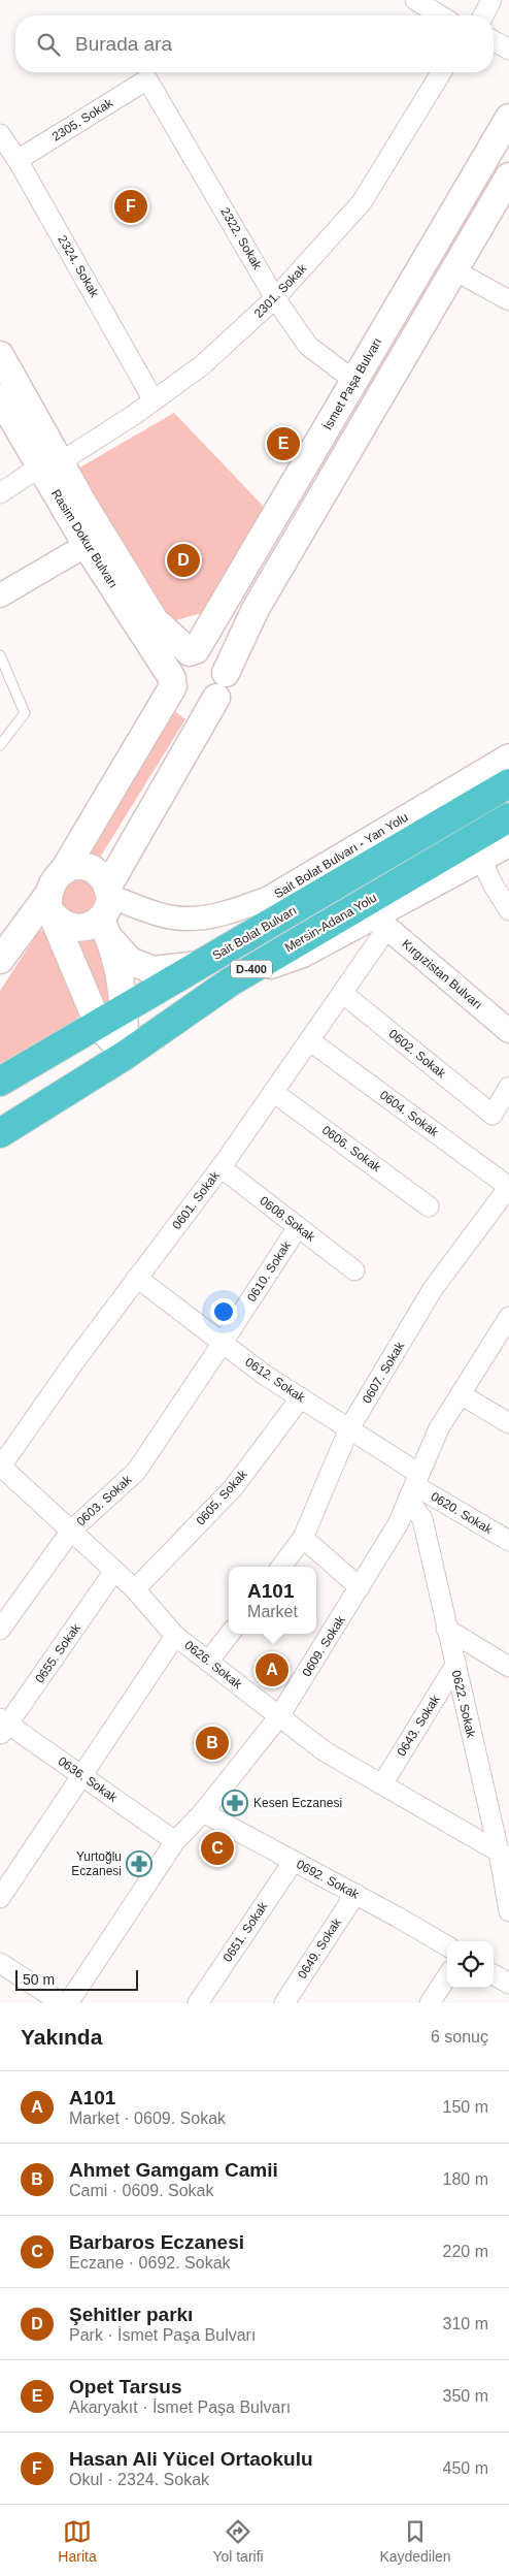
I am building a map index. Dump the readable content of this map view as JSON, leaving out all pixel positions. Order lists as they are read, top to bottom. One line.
{"streets":{"highway":["Mersin-Adana Yolu","Sait Bolat Bulvarı","D-400"],"main road":["İsmet Paşa Bulvarı","Rasim Dokur Bulvarı"],"street":["2305. Sokak","2322. Sokak","2324. Sokak","2301. Sokak","Sait Bolat Bulvarı - Yan Yolu","Kırgızistan Bulvarı","0602. Sokak","0604. Sokak","0606. Sokak","0601. Sokak","0608.Sokak","0610. Sokak","0607. Sokak","0612. Sokak","0605. Sokak","0603. Sokak","0620. Sokak","0609. Sokak","0655. Sokak","0626. Sokak","0622. Sokak","0643. Sokak","0636. Sokak","0692. Sokak","0651. Sokak","0649. Sokak"]},"crossings":[["2305. Sokak","2322. Sokak"],["2305. Sokak","2324. Sokak"],["2322. Sokak","2301. Sokak"],["2322. Sokak","İsmet Paşa Bulvarı"],["2324. Sokak","2301. Sokak"],["2301. Sokak","Rasim Dokur Bulvarı"],["İsmet Paşa Bulvarı","Rasim Dokur Bulvarı"],["Kırgızistan Bulvarı","0601. Sokak"],["0602. Sokak","0601. Sokak"],["0604. Sokak","0601. Sokak"],["0604. Sokak","0607. Sokak"],["0606. Sokak","0601. Sokak"],["0601. Sokak","0608.Sokak"],["0601. Sokak","0612. Sokak"],["0601. Sokak","0626. Sokak"],["0608.Sokak","0610. Sokak"],["0610. Sokak","0612. Sokak"],["0610. Sokak","0603. Sokak"],["0607. Sokak","0612. Sokak"],["0612. Sokak","0605. Sokak"],["0612. Sokak","0603. Sokak"],["0612. Sokak","0620. Sokak"],["0612. Sokak","0609. Sokak"],["0612. Sokak","0622. Sokak"],["0605. Sokak","0626. Sokak"],["0603. Sokak","0626. Sokak"],["0620. Sokak","0609. Sokak"],["0620. Sokak","0622. Sokak"],["0609. Sokak","0626. Sokak"],["0609. Sokak","0622. Sokak"],["0609. Sokak","0636. Sokak"],["0609. Sokak","0692. Sokak"],["0655. Sokak","0626. Sokak"],["0655. Sokak","0636. Sokak"],["0626. Sokak","0622. Sokak"],["0626. Sokak","0643. Sokak"],["0622. Sokak","0643. Sokak"],["0692. Sokak","0651. Sokak"],["0692. Sokak","0649. Sokak"]],"places":{"pharmacy":["Kesen Eczanesi","Yurtoğlu Eczanesi"]},"scale_bar":"50 m","page":{"search":"Burada ara","pins":["F","E","D","A","B","C"],"popup":["A101","Market"],"scale":"50 m","heading":["Yakında","6 sonuç"],"list":[{"mark":"A","name":"A101","note":"Market · 0609. Sokak","value":"150 m"},{"mark":"B","name":"Ahmet Gamgam Camii","note":"Cami · 0609. Sokak","value":"180 m"},{"mark":"C","name":"Barbaros Eczanesi","note":"Eczane · 0692. Sokak","value":"220 m"},{"mark":"D","name":"Şehitler parkı","note":"Park · İsmet Paşa Bulvarı","value":"310 m"},{"mark":"E","name":"Opet Tarsus","note":"Akaryakıt · İsmet Paşa Bulvarı","value":"350 m"},{"mark":"F","name":"Hasan Ali Yücel Ortaokulu","note":"Okul · 2324. Sokak","value":"450 m"}],"nav":["Harita","Yol tarifi","Kaydedilen"]}}
